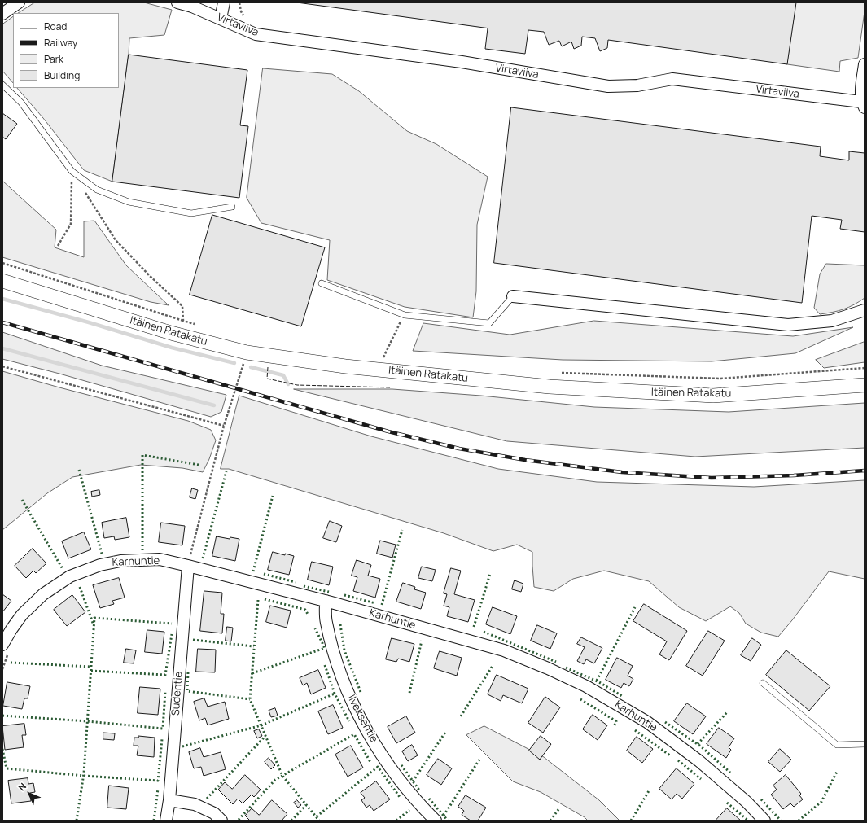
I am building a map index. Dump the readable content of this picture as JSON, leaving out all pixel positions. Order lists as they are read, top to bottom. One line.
{"streets":{"street":["Virtaviiva","Itäinen Ratakatu","Karhuntie","Sudentie","Ilveksentie"]},"crossings":[["Karhuntie","Sudentie"],["Karhuntie","Ilveksentie"]],"legend":["Road","Railway","Park","Building"],"north":"top left"}
